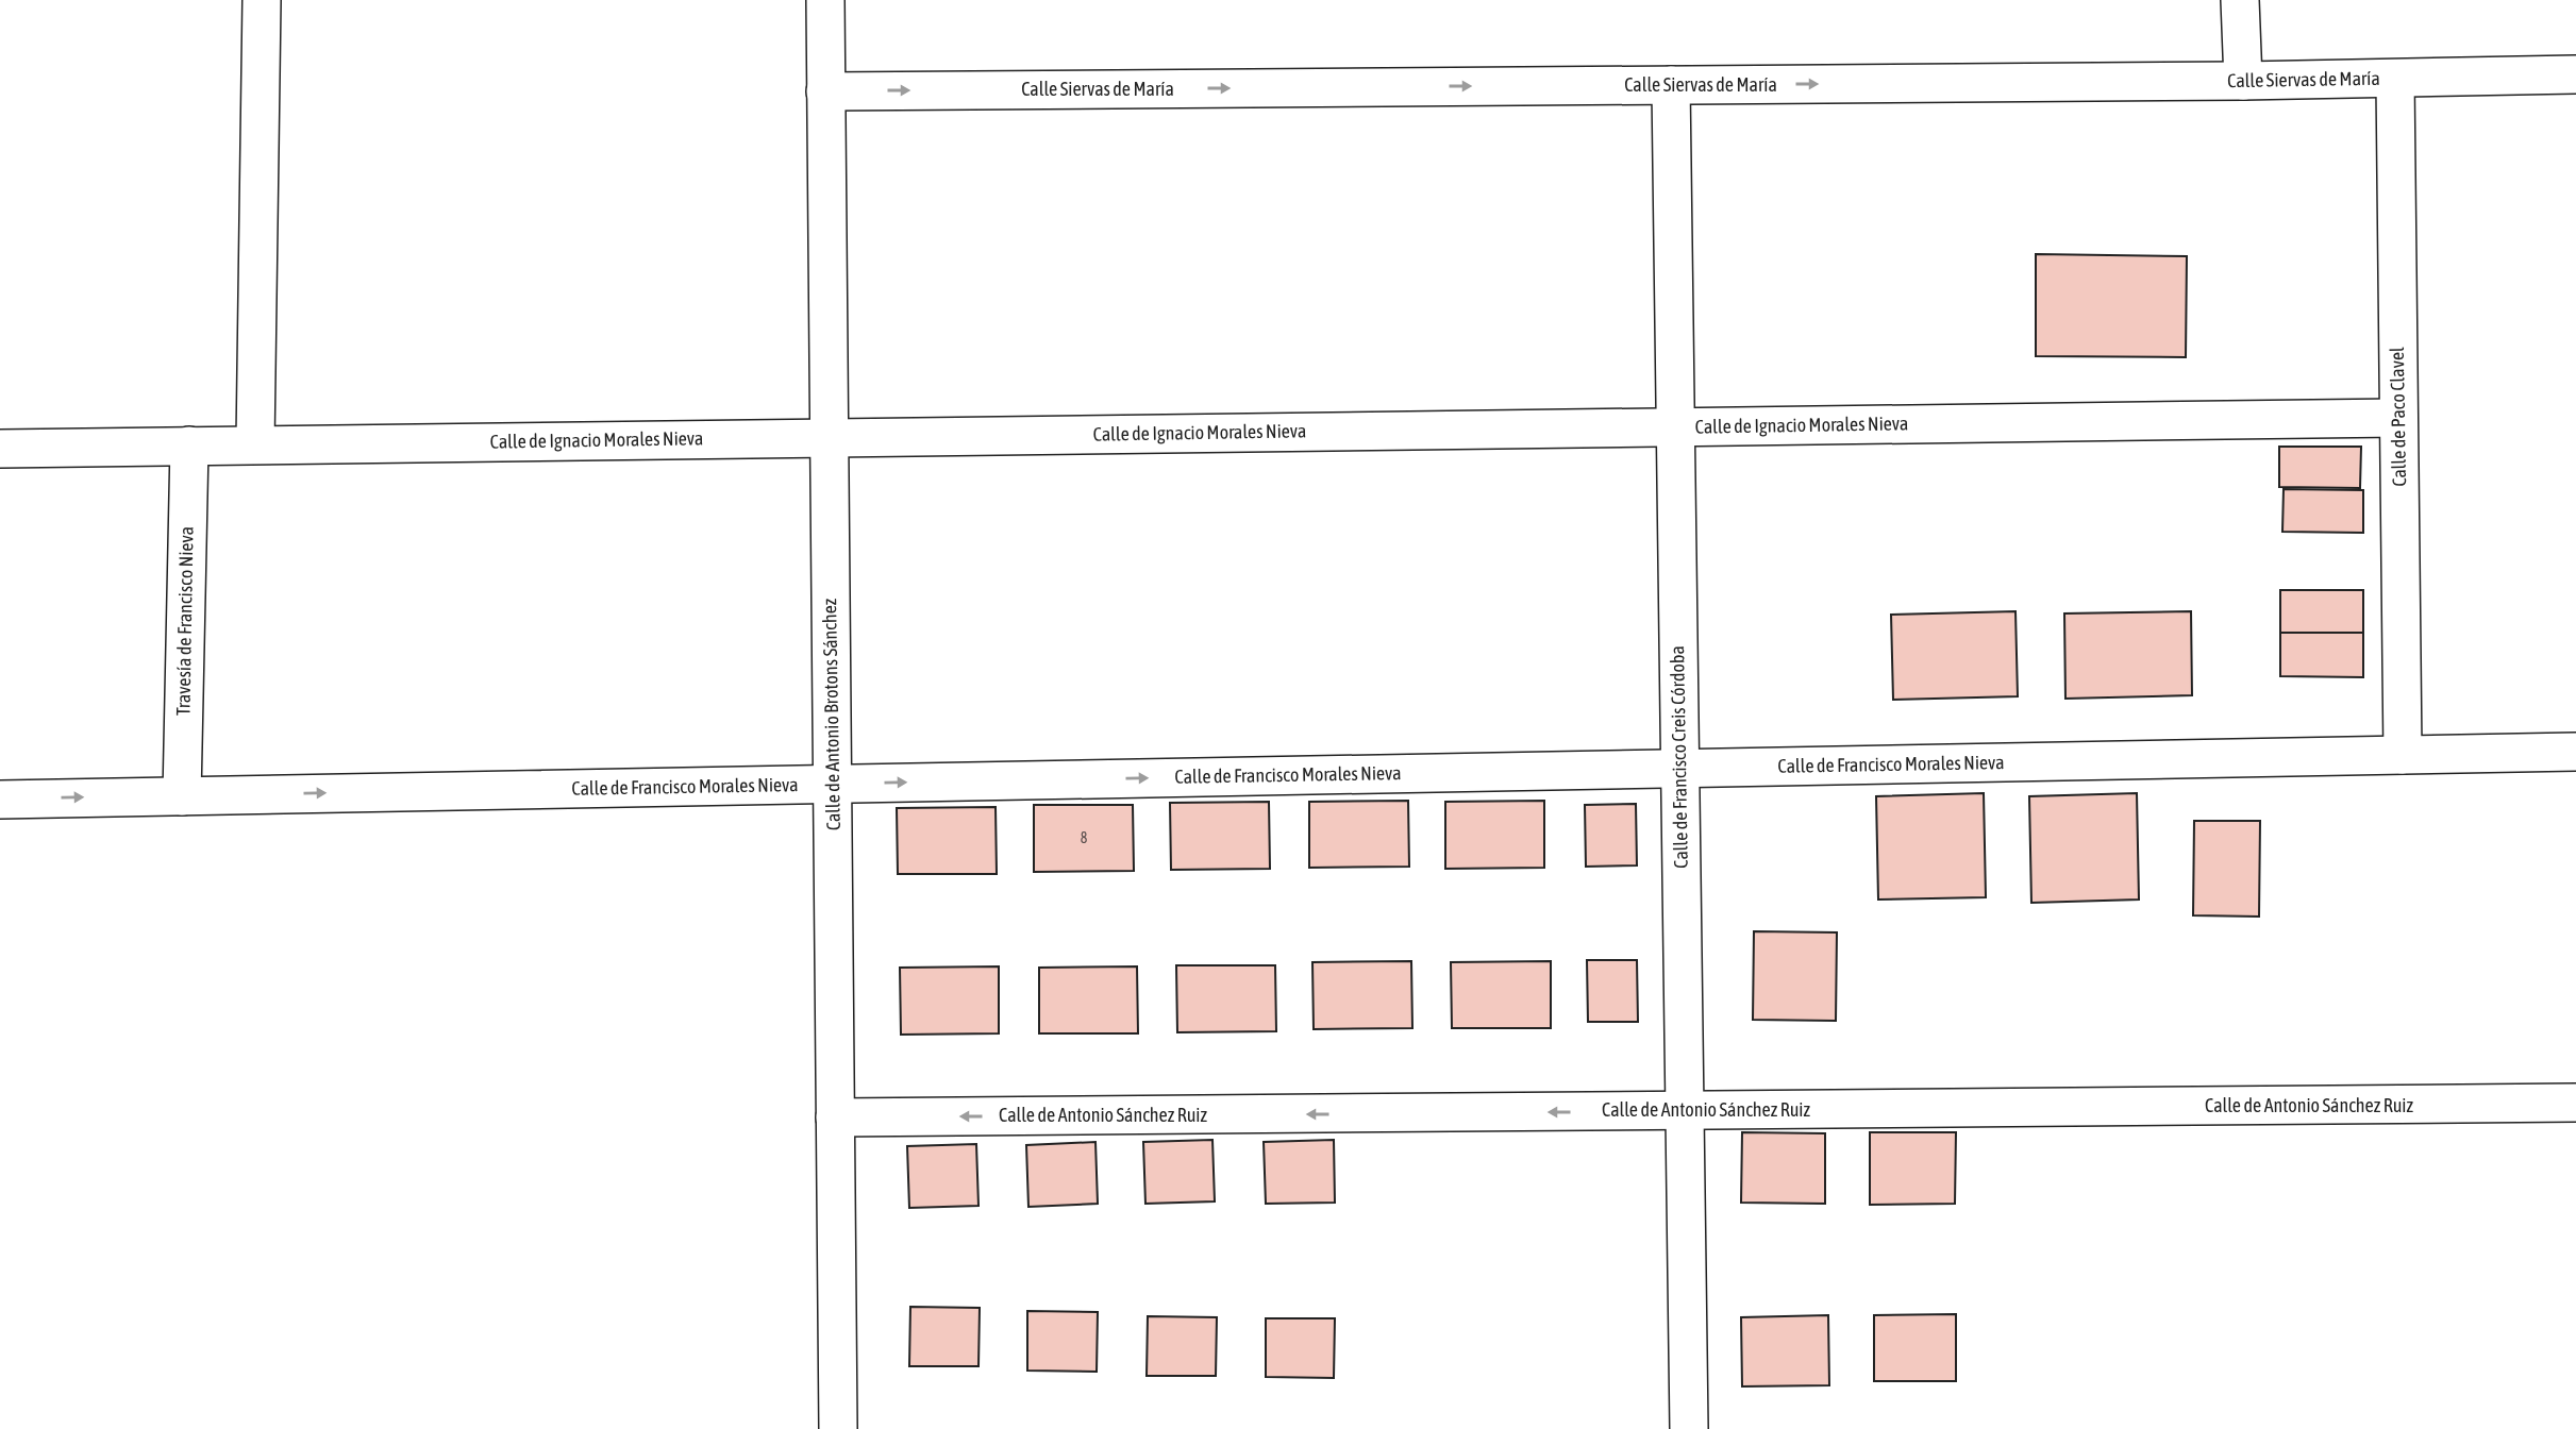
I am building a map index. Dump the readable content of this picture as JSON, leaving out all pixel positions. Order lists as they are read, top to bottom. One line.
{"streets":{"street":["Calle Siervas de María","Calle de Paco Clavel","Calle de Ignacio Morales Nieva","Travesía de Francisco Nieva","Calle de Antonio Brotons Sánchez","Calle de Francisco Creis Córdoba","Calle de Francisco Morales Nieva","Calle de Antonio Sánchez Ruiz"]},"crossings":[["Calle Siervas de María","Calle de Paco Clavel"],["Calle Siervas de María","Calle de Antonio Brotons Sánchez"],["Calle Siervas de María","Calle de Francisco Creis Córdoba"],["Calle de Paco Clavel","Calle de Ignacio Morales Nieva"],["Calle de Paco Clavel","Calle de Francisco Morales Nieva"],["Calle de Ignacio Morales Nieva","Travesía de Francisco Nieva"],["Calle de Ignacio Morales Nieva","Calle de Antonio Brotons Sánchez"],["Calle de Ignacio Morales Nieva","Calle de Francisco Creis Córdoba"],["Travesía de Francisco Nieva","Calle de Francisco Morales Nieva"],["Calle de Antonio Brotons Sánchez","Calle de Francisco Morales Nieva"],["Calle de Antonio Brotons Sánchez","Calle de Antonio Sánchez Ruiz"],["Calle de Francisco Creis Córdoba","Calle de Francisco Morales Nieva"],["Calle de Francisco Creis Córdoba","Calle de Antonio Sánchez Ruiz"]],"one_way":["Calle Siervas de María","Calle de Francisco Morales Nieva","Calle de Antonio Sánchez Ruiz"],"house_numbers":["8"]}
